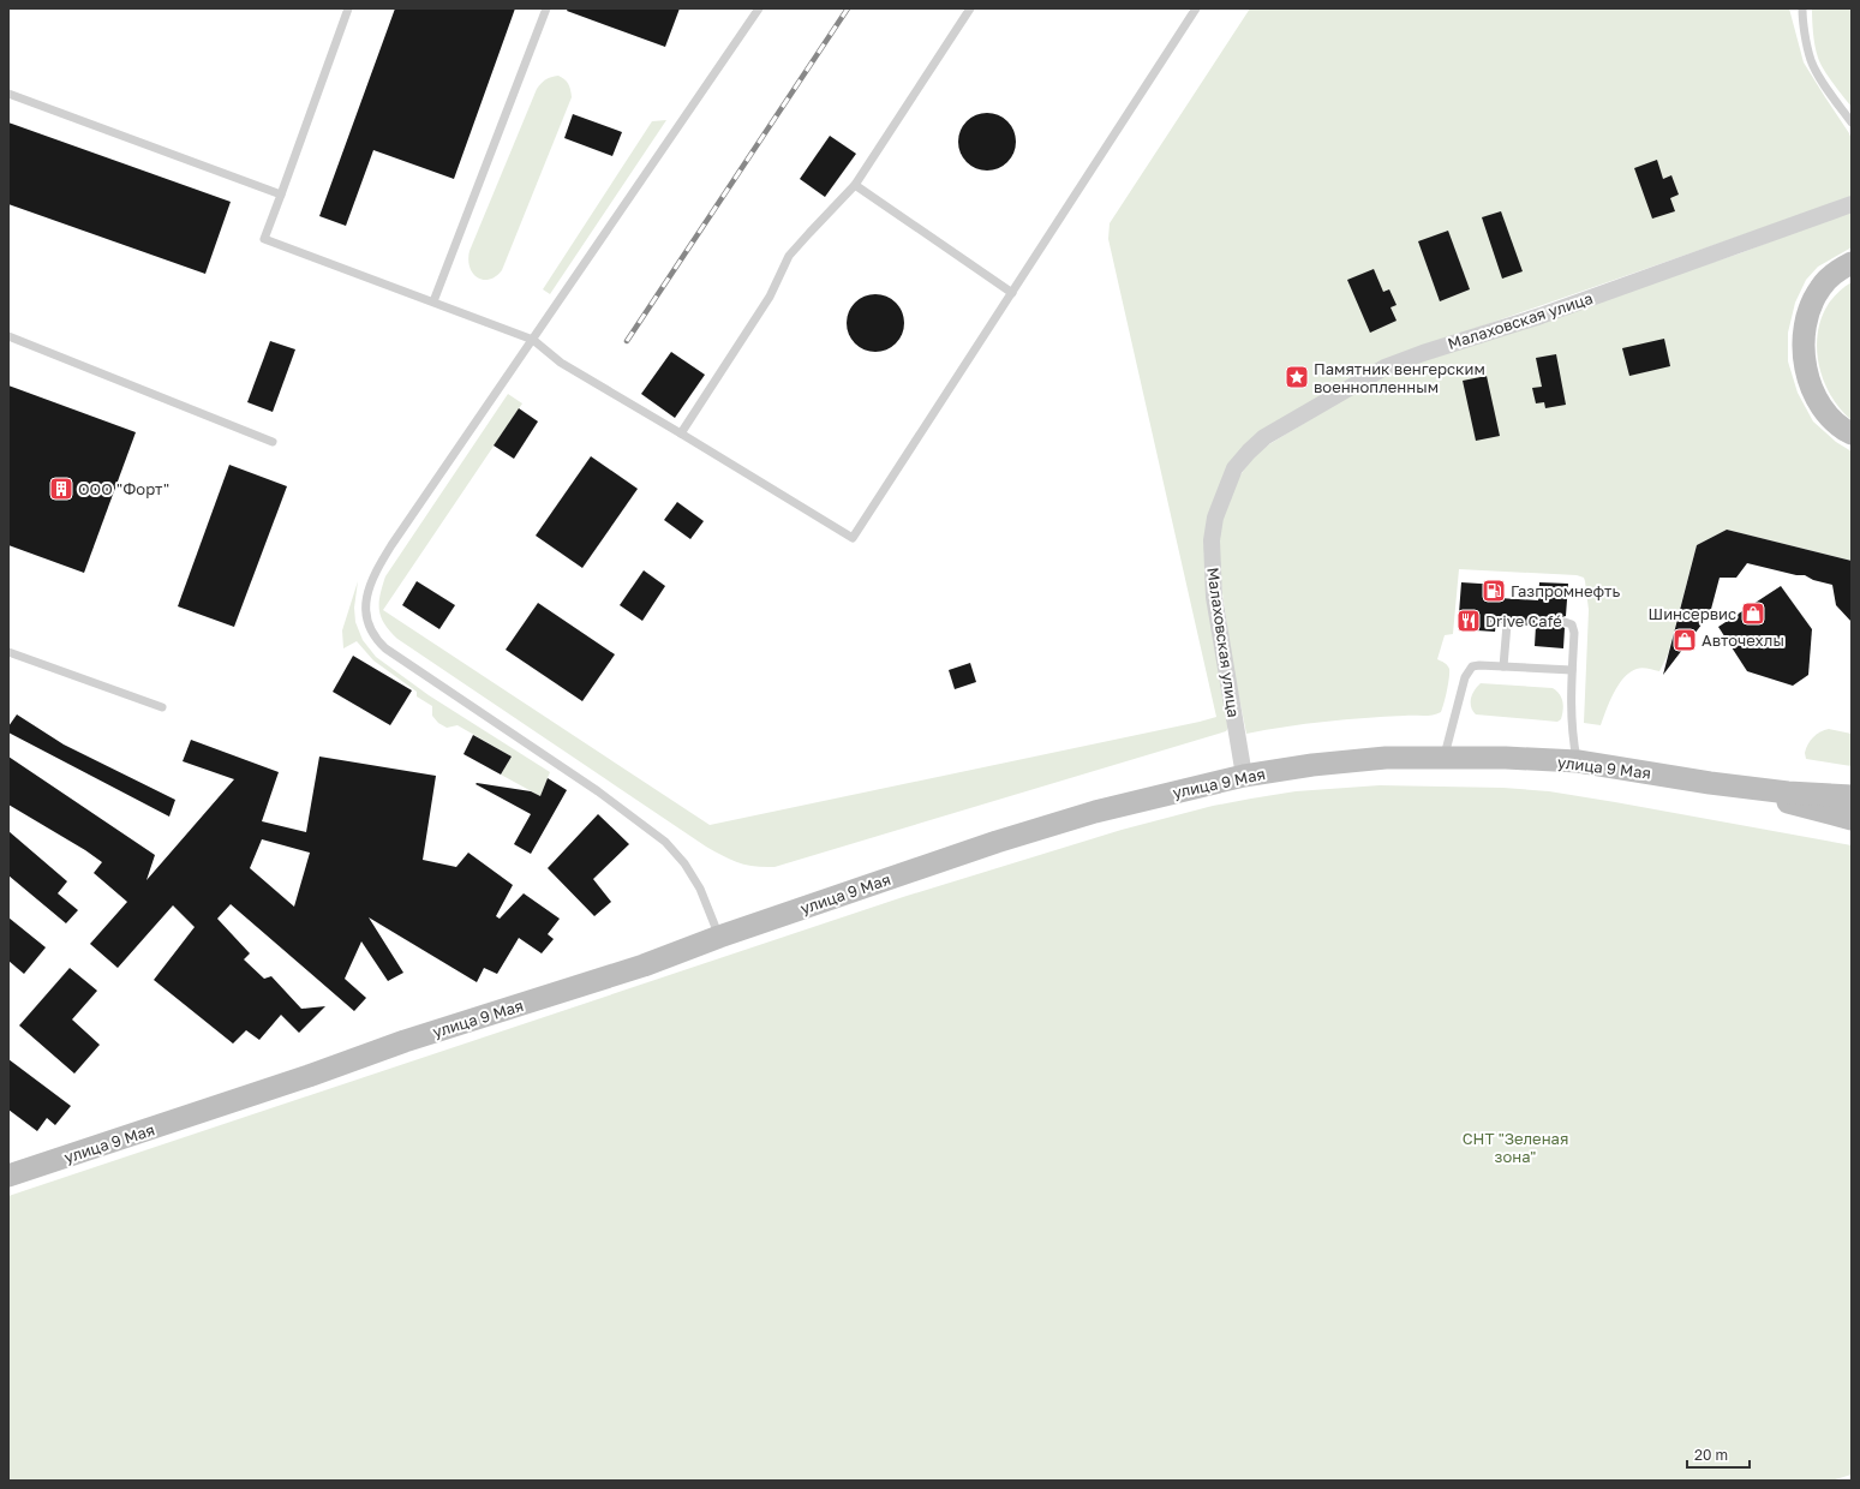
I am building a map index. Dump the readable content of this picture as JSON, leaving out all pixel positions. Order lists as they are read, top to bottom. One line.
{"streets":{"main road":["улица 9 Мая"],"street":["Малаховская улица"]},"crossings":[["Малаховская улица","улица 9 Мая"]],"parks":["СНТ \"Зеленая зона\""],"places":{"place":["Памятник венгерским военнопленным"],"building":["ООО \"Форт\""],"fuel station":["Газпромнефть"],"shop":["Шинсервис","Авточехлы"],"restaurant":["Drive Café"]},"scale_bar":"20 m"}
